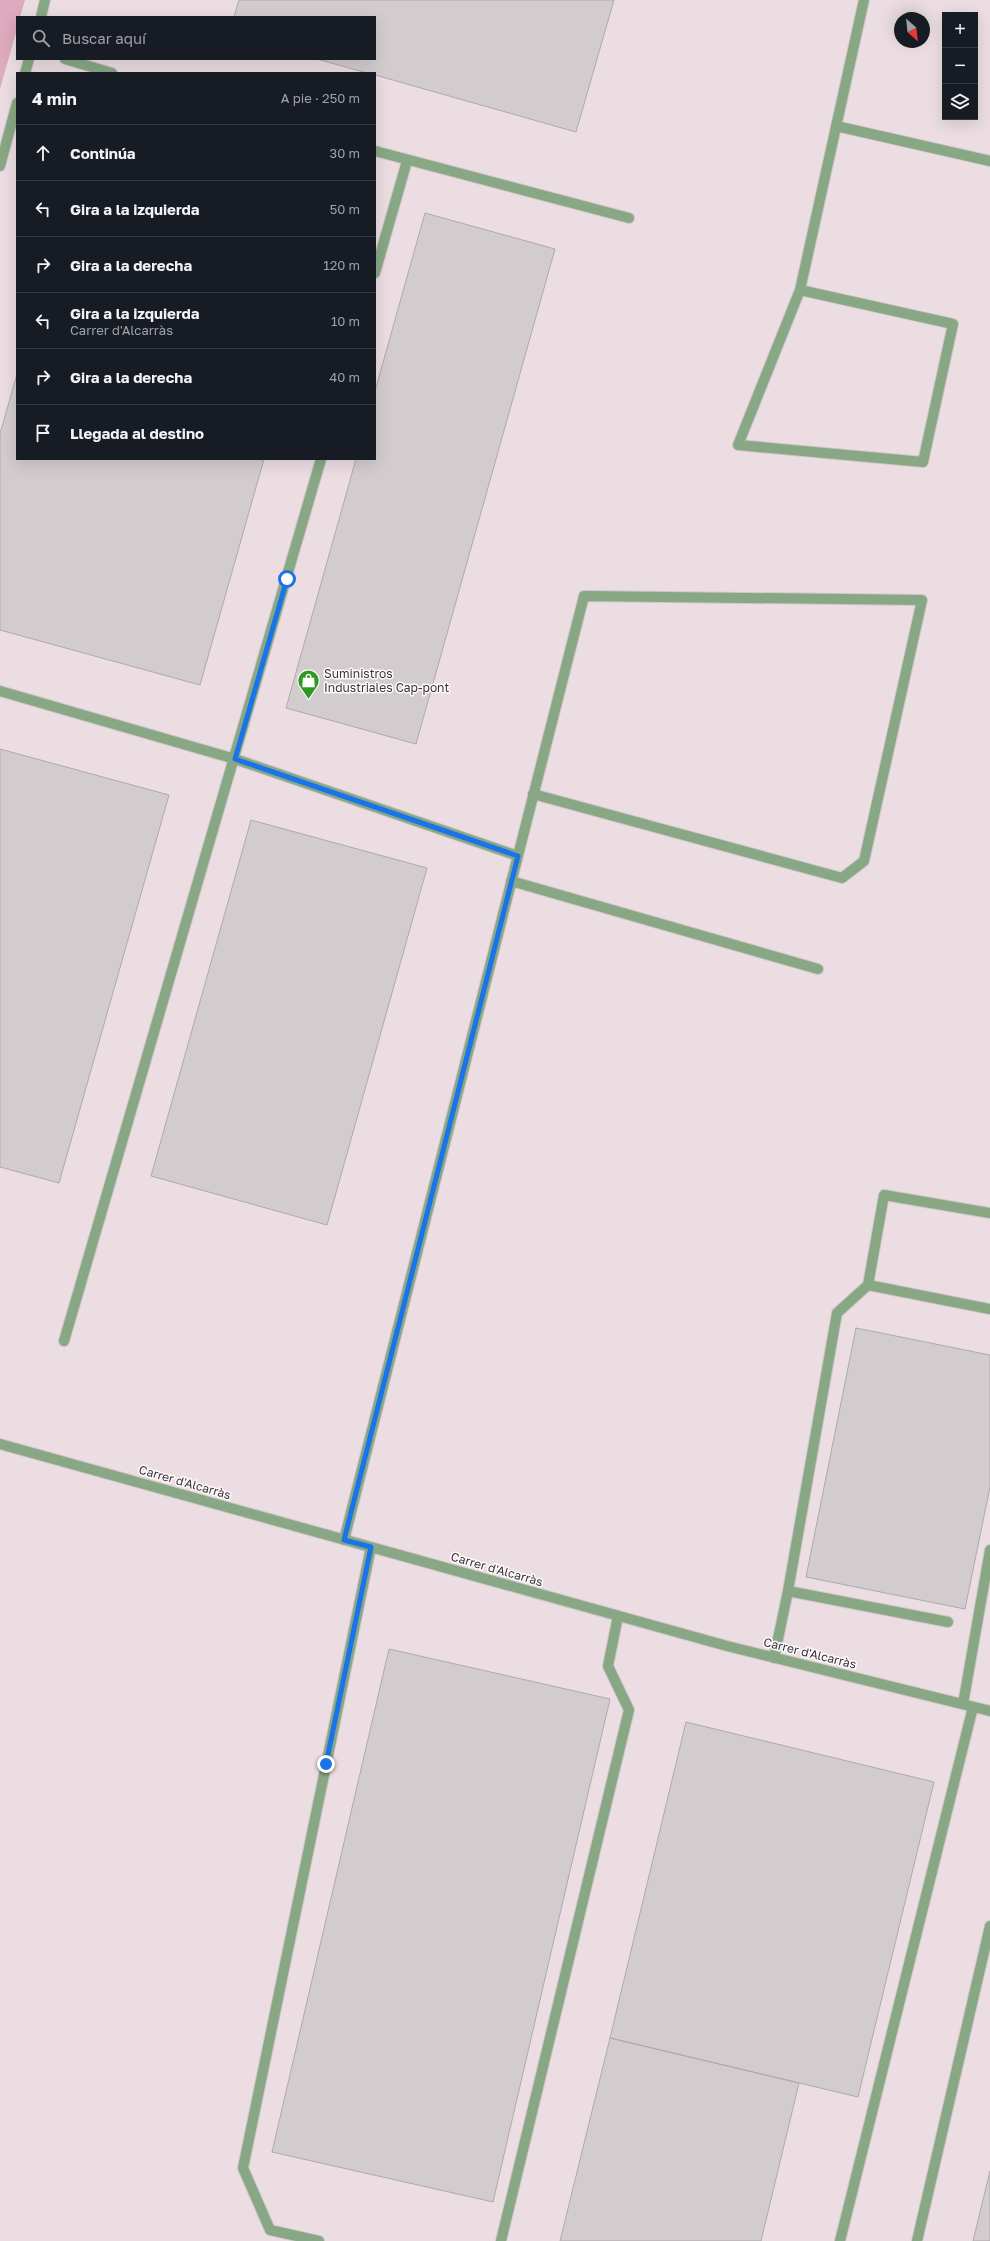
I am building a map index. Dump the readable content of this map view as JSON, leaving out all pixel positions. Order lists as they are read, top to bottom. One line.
{"streets":{"street":["Carrer d'Alcarràs"]},"places":{"shop":["Suministros Industriales Cap-pont"]},"north":"bottom right","page":{"map_buttons":["+","−"],"search":"Buscar aquí","heading":["4 min","A pie · 250 m"],"list":[["Continúa","30 m"],["Gira a la izquierda","50 m"],["Gira a la derecha","120 m"],["Gira a la izquierda","Carrer d'Alcarràs","10 m"],["Gira a la derecha","40 m"],"Llegada al destino"]}}
